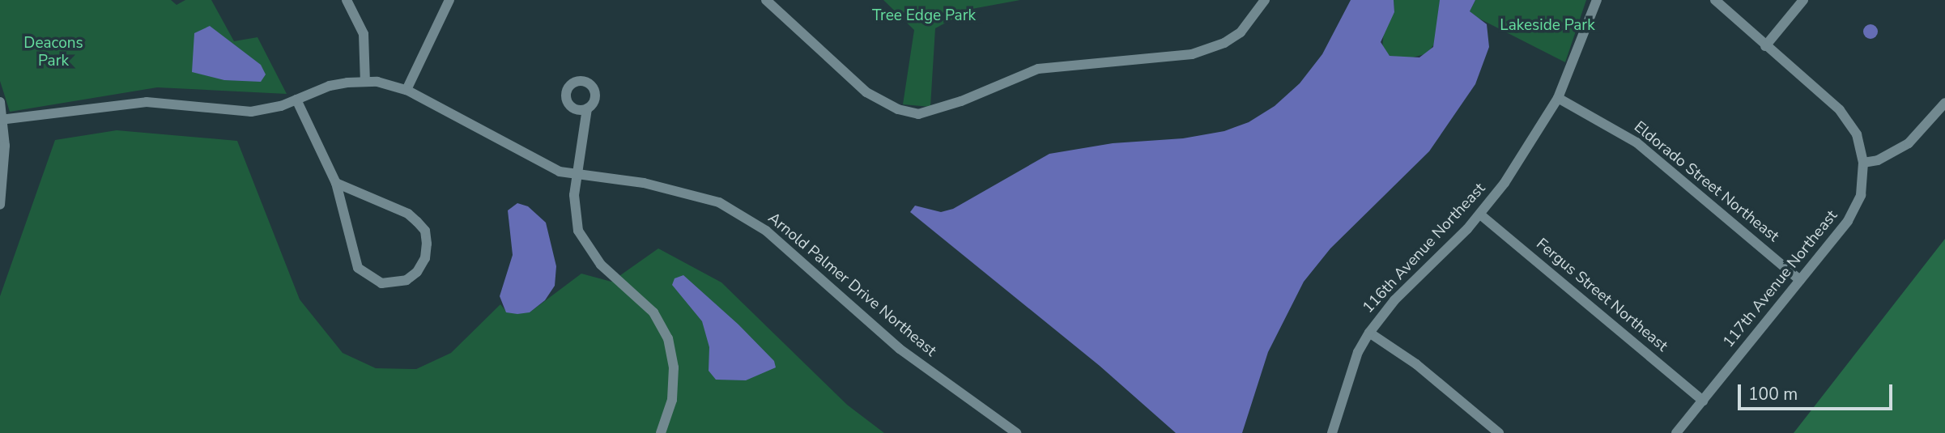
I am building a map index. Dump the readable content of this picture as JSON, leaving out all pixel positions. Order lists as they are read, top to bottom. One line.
{"streets":{"street":["Eldorado Street Northeast","116th Avenue Northeast","117th Avenue Northeast","Arnold Palmer Drive Northeast","Fergus Street Northeast"]},"crossings":[["Eldorado Street Northeast","116th Avenue Northeast"],["Eldorado Street Northeast","117th Avenue Northeast"],["116th Avenue Northeast","Fergus Street Northeast"],["117th Avenue Northeast","Fergus Street Northeast"]],"parks":["Tree Edge Park","Lakeside Park","Deacons Park"],"scale_bar":"100 m"}
